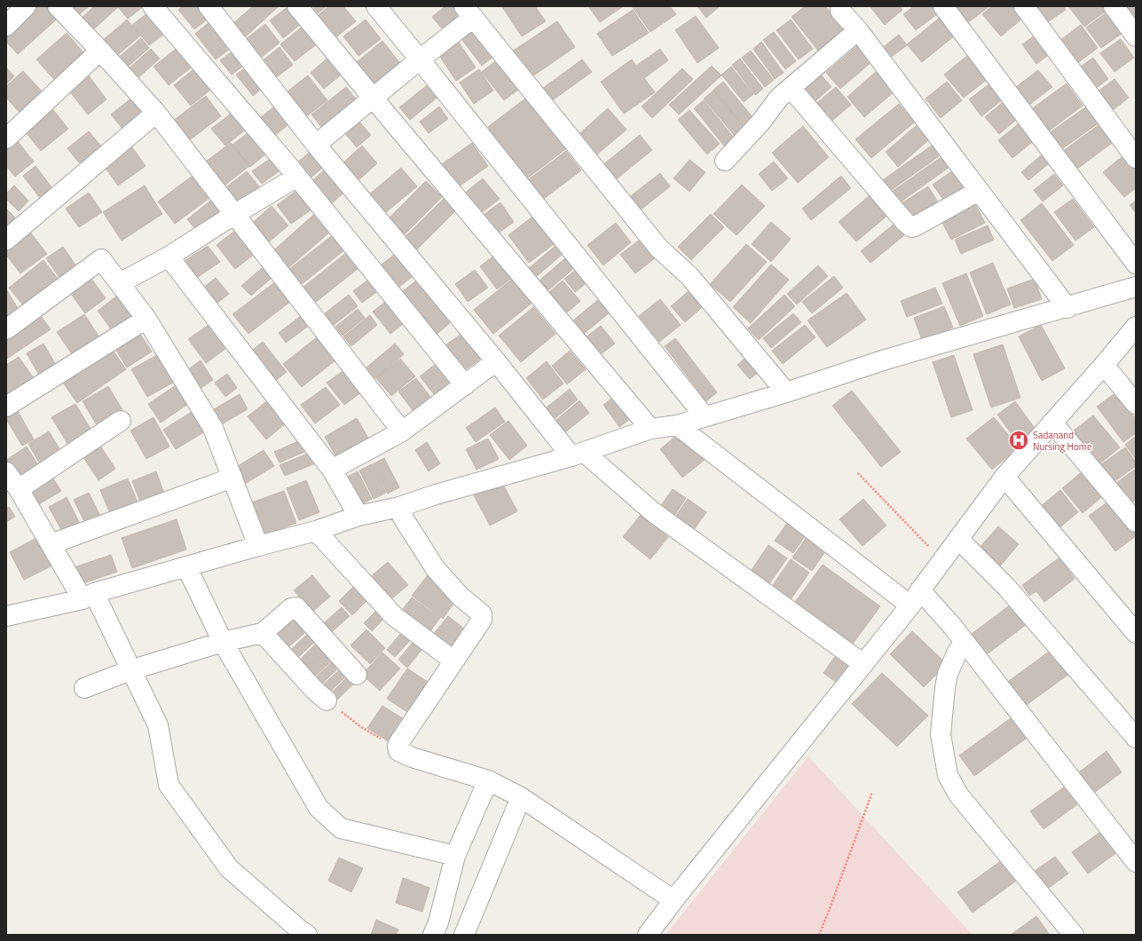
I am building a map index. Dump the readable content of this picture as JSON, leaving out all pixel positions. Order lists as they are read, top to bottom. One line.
{"places":{"hospital":["Sadanand Nursing Home"]}}
